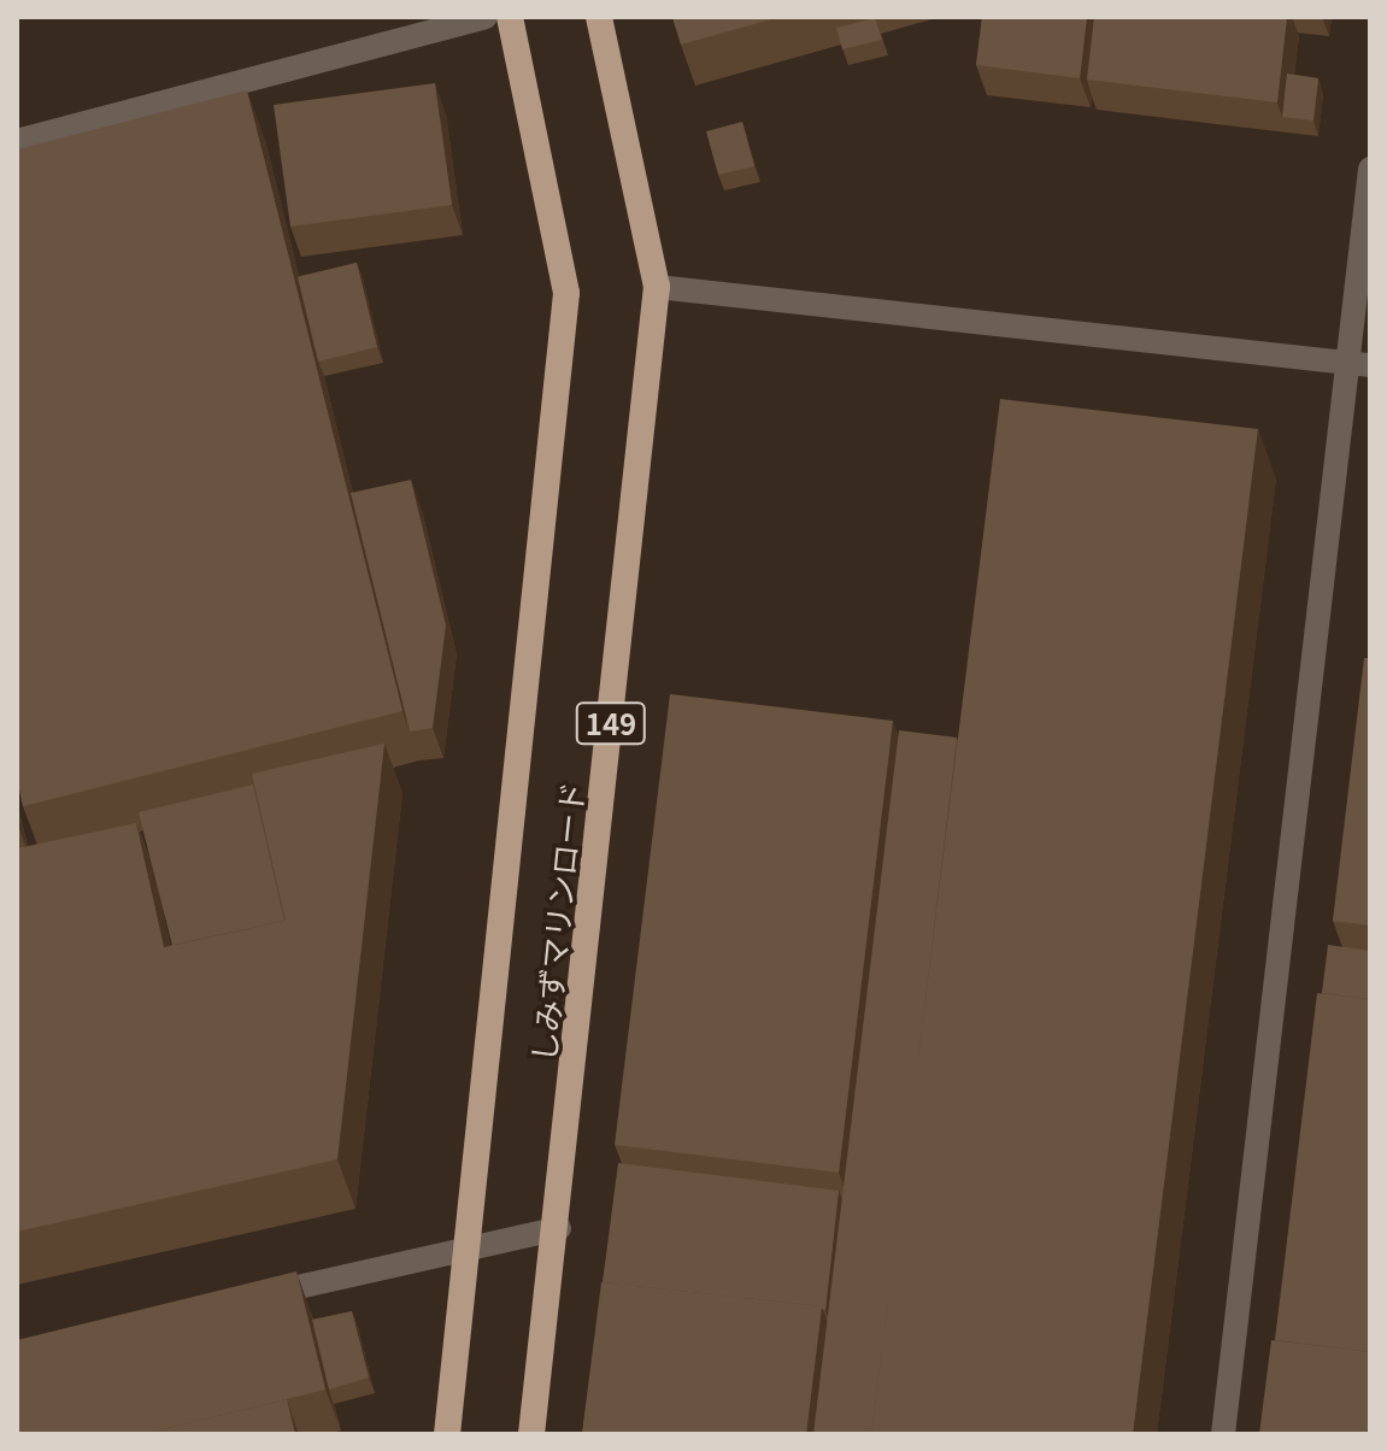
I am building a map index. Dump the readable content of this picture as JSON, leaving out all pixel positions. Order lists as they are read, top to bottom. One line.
{"streets":{"highway":["149","しみずマリンロード"]}}
